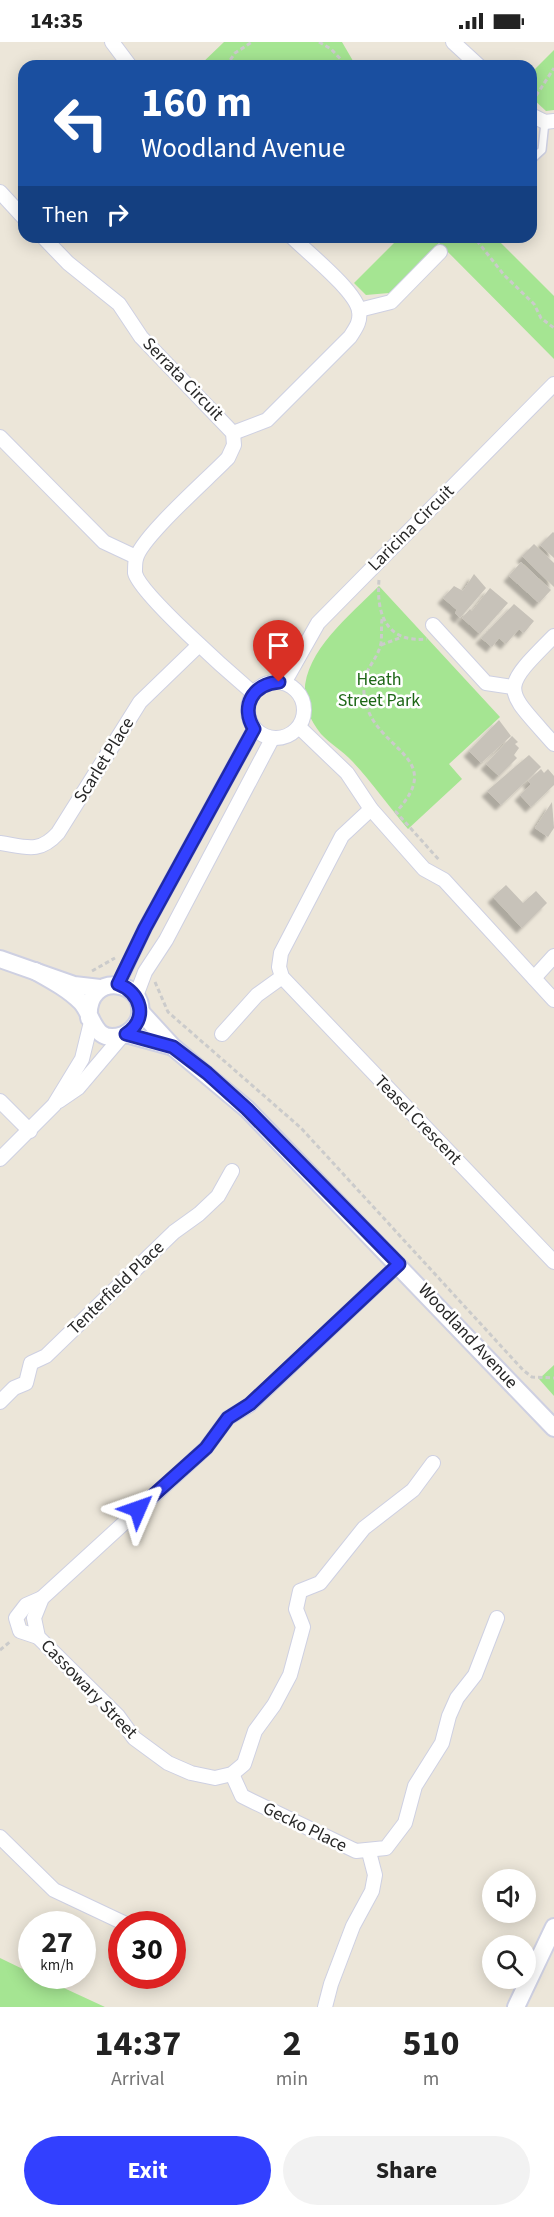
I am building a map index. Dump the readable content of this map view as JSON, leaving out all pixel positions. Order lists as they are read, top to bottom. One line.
{"streets":{"street":["Serrata Circuit","Laricina Circuit","Scarlet Place","Teasel Crescent","Tenterfield Place","Woodland Avenue","Cassowary Street","Gecko Place"]},"crossings":[["Woodland Avenue","Cassowary Street"],["Cassowary Street","Gecko Place"]],"parks":["Heath Street Park"],"page":{"status":"14:35","turn":["160 m","Woodland Avenue"],"then":"Then","speed":"27 km/h","limit":"30","eta":["14:37","Arrival","2","min","510","m"],"buttons":["Exit","Share"]}}
